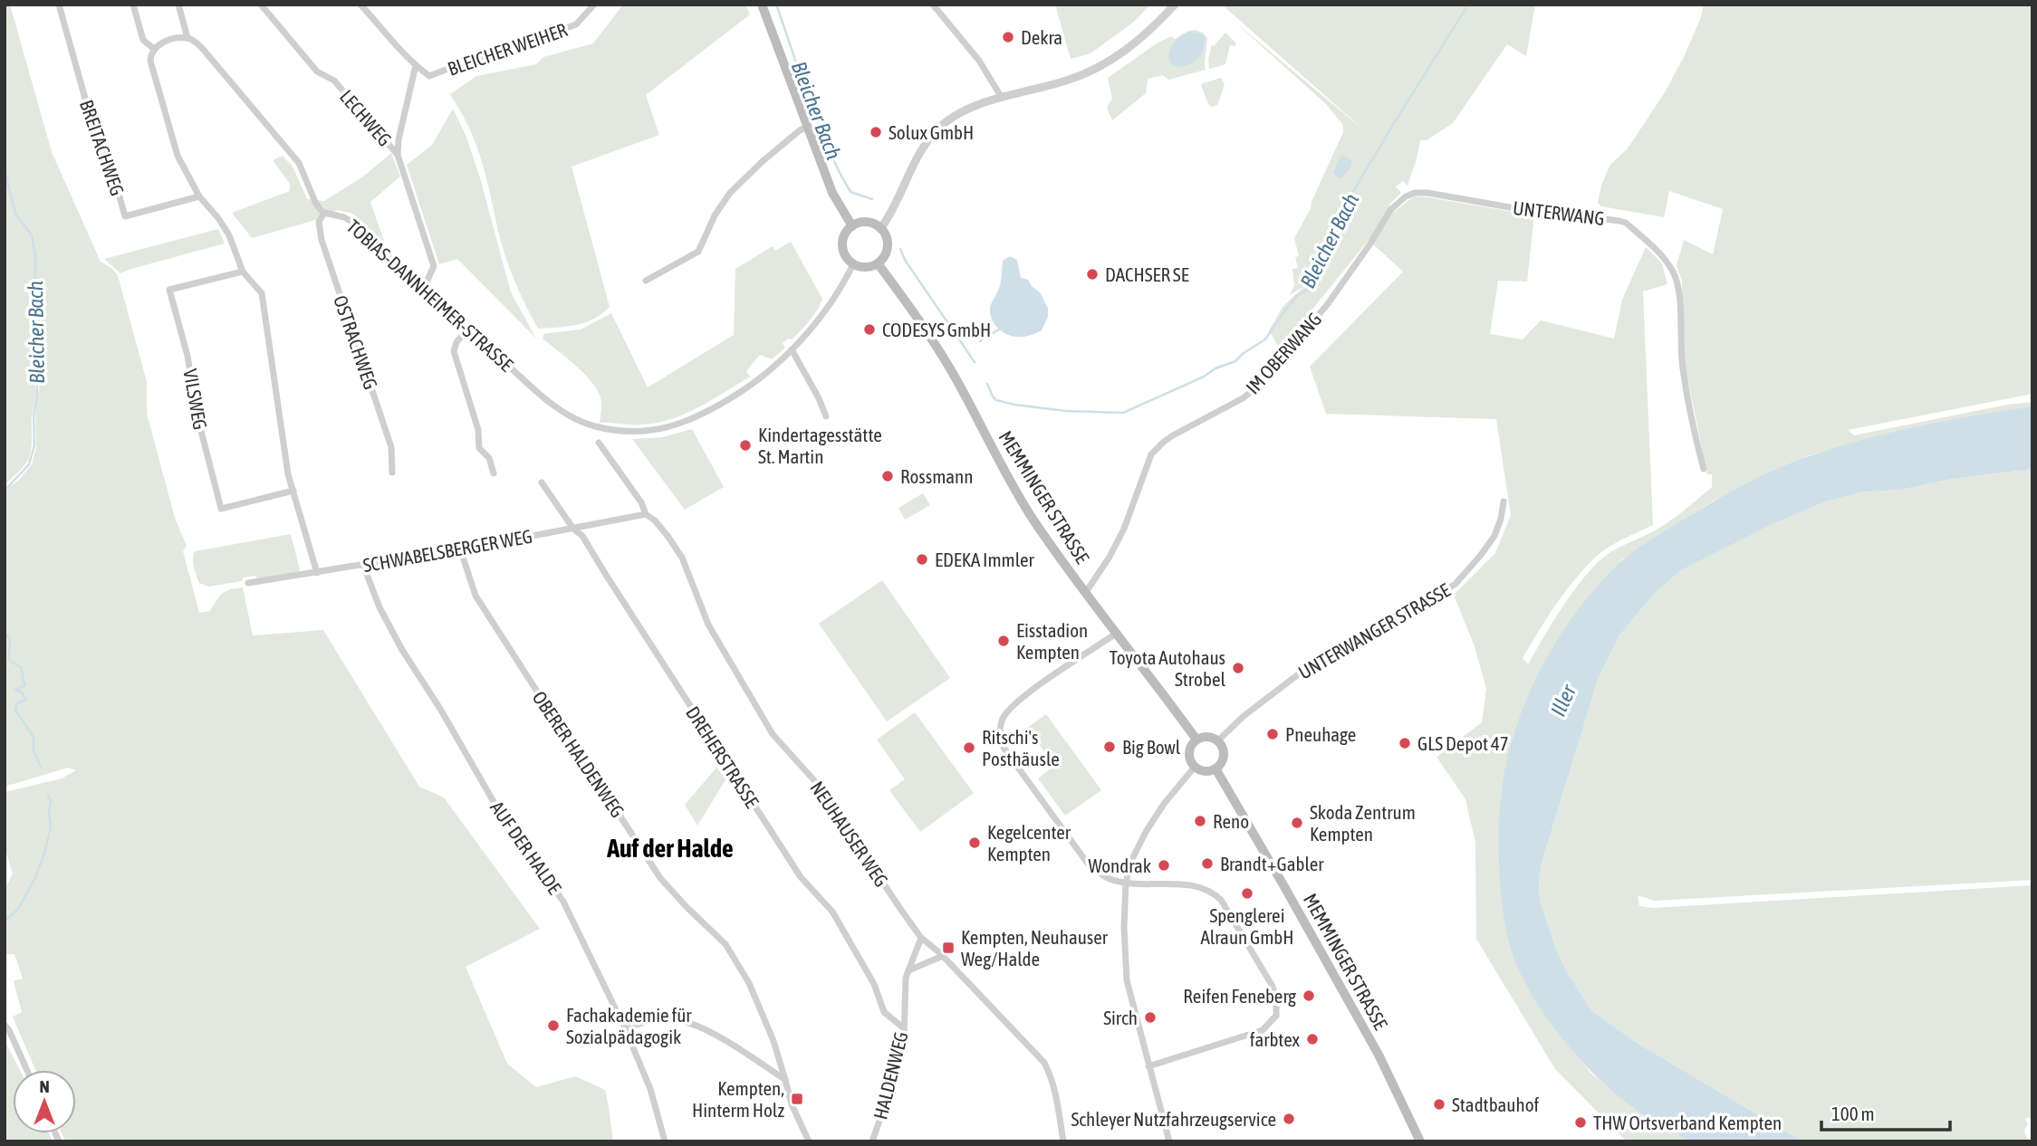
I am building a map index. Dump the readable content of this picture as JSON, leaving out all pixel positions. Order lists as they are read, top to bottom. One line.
{"streets":{"main road":["MEMMINGER STRASSE"],"street":["BLEICHER WEIHER","LECHWEG","BREITACHWEG","UNTERWANG","TOBIAS-DANNHEIMER-STRASSE","OSTRACHWEG","IM OBERWANG","VILSWEG","SCHWABELSBERGER WEG","UNTERWANGER STRASSE","OBERER HALDENWEG","DREHERSTRASSE","NEUHAUSER WEG","AUF DER HALDE","HALDENWEG"]},"crossings":[["LECHWEG","TOBIAS-DANNHEIMER-STRASSE"],["UNTERWANG","IM OBERWANG"],["TOBIAS-DANNHEIMER-STRASSE","OSTRACHWEG"],["TOBIAS-DANNHEIMER-STRASSE","MEMMINGER STRASSE"],["IM OBERWANG","MEMMINGER STRASSE"],["MEMMINGER STRASSE","UNTERWANGER STRASSE"],["SCHWABELSBERGER WEG","OBERER HALDENWEG"],["SCHWABELSBERGER WEG","DREHERSTRASSE"],["SCHWABELSBERGER WEG","NEUHAUSER WEG"],["SCHWABELSBERGER WEG","AUF DER HALDE"],["DREHERSTRASSE","HALDENWEG"],["NEUHAUSER WEG","HALDENWEG"]],"districts":["Auf der Halde"],"water":["Bleicher Bach","Iller"],"places":{"other":["Dekra","Solux GmbH","DACHSER SE","CODESYS GmbH","Kindertagesstätte St. Martin","Rossmann","EDEKA Immler","Eisstadion Kempten","Toyota Autohaus Strobel","Pneuhage","GLS Depot 47","Big Bowl","Ritschi's Posthäusle","Reno","Skoda Zentrum Kempten","Kegelcenter Kempten","Brandt+Gabler","Wondrak","Spenglerei Alraun GmbH","Reifen Feneberg","Sirch","Fachakademie für Sozialpädagogik","farbtex","Stadtbauhof","Schleyer Nutzfahrzeugservice","THW Ortsverband Kempten"],"transit":["Kempten, Neuhauser Weg/Halde","Kempten, Hinterm Holz"]},"scale_bar":"100 m","north":"top"}
